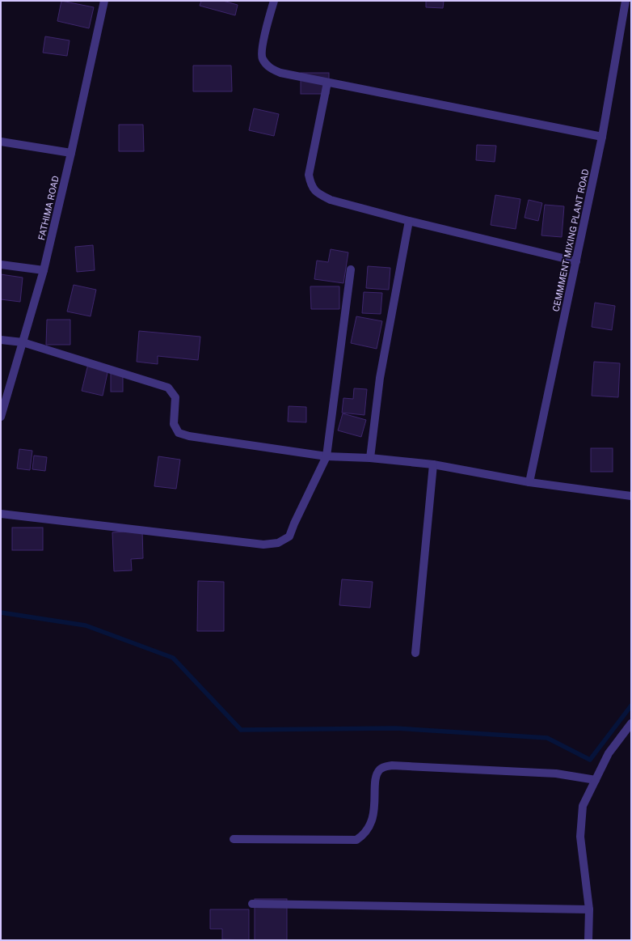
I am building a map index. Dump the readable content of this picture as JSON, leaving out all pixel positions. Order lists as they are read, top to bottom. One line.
{"streets":{"street":["FATHIMA ROAD","CEMMMENT MIXING PLANT ROAD"]}}
